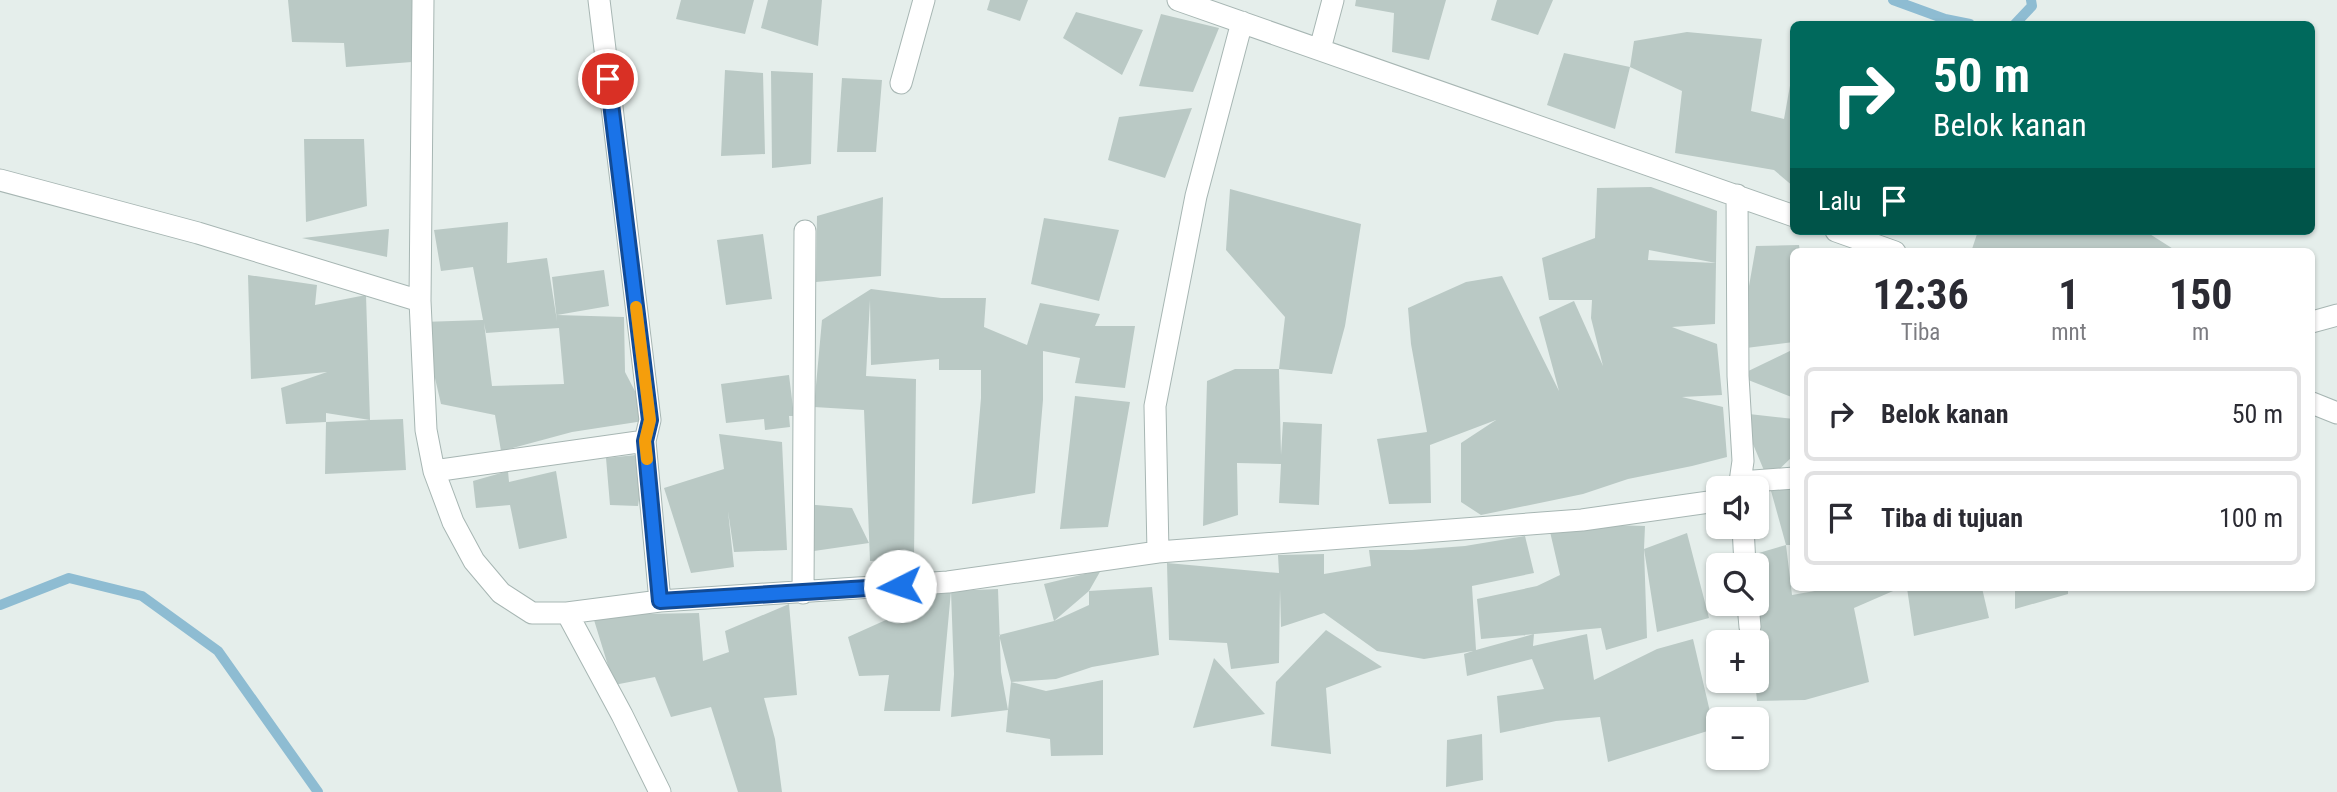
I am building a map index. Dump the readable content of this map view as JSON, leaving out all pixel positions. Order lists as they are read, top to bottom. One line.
{"page":{"turn":["50 m","Belok kanan"],"then":"Lalu","eta":["12:36","Tiba","1","mnt","150","m"],"list":[{"name":"Belok kanan","value":"50 m"},{"name":"Tiba di tujuan","value":"100 m"}],"map_buttons":["+","−"]}}
